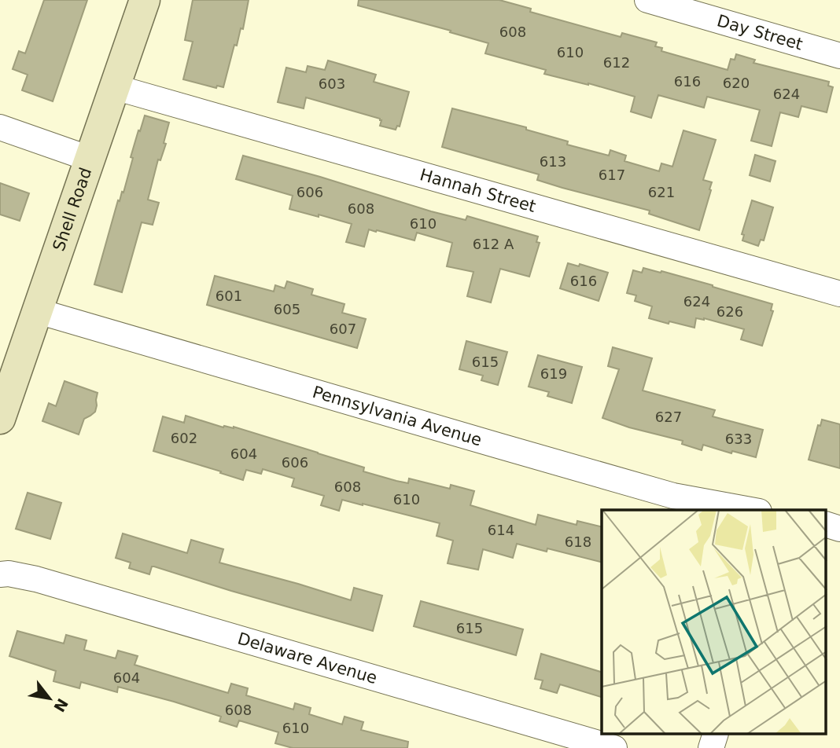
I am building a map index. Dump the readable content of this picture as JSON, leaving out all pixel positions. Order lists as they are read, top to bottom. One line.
{"streets":{"street":["Day Street","Hannah Street","Shell Road","Pennsylvania Avenue","Delaware Avenue"]},"crossings":[["Hannah Street","Shell Road"],["Shell Road","Pennsylvania Avenue"]],"house_numbers":["608","610","612","616","620","603","624","613","617","606","621","608","610","612 A","616","601","624","605","626","607","615","619","627","602","633","604","606","608","610","614","618","615","604","608","610"],"north":"bottom right"}
